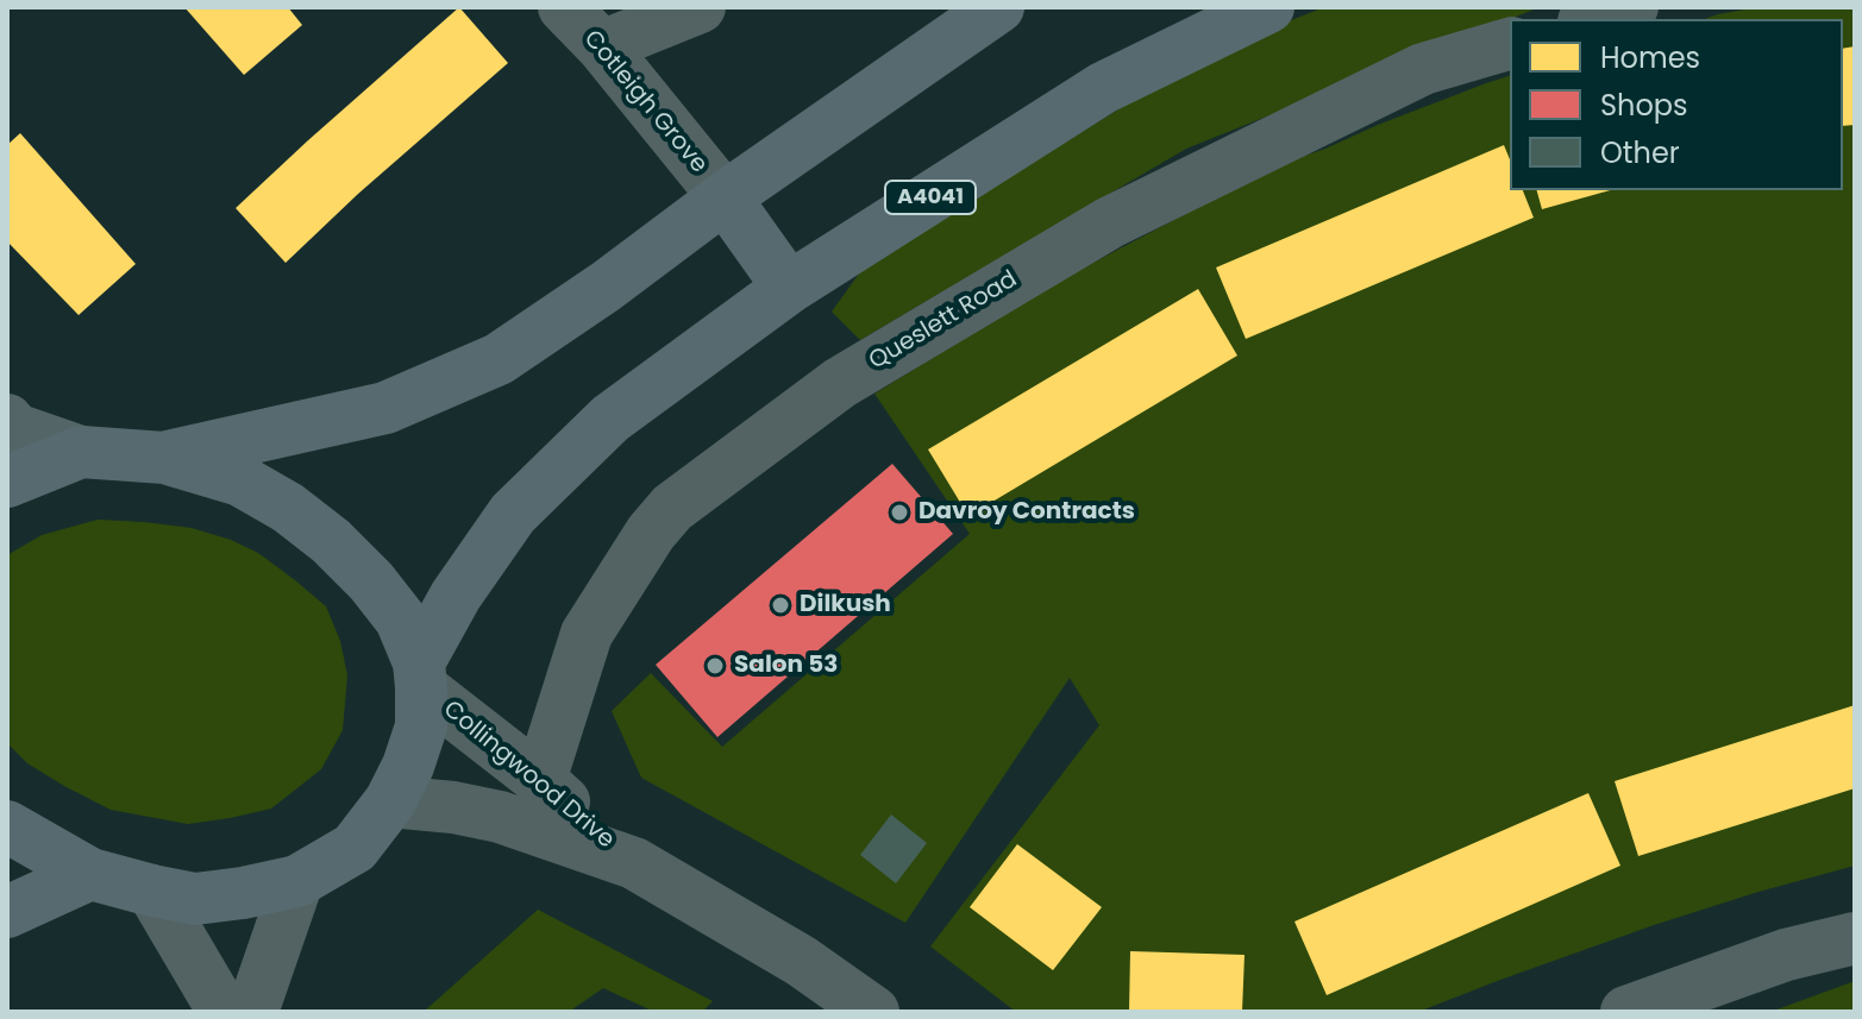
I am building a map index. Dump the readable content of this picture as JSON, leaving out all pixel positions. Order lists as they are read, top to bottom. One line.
{"streets":{"highway":["A4041"],"street":["Cotleigh Grove","Queslett Road","Collingwood Drive"]},"crossings":[["A4041","Collingwood Drive"],["Queslett Road","Collingwood Drive"]],"places":["Davroy Contracts","Dilkush","Salon 53"],"legend":["Homes","Shops","Other"]}
